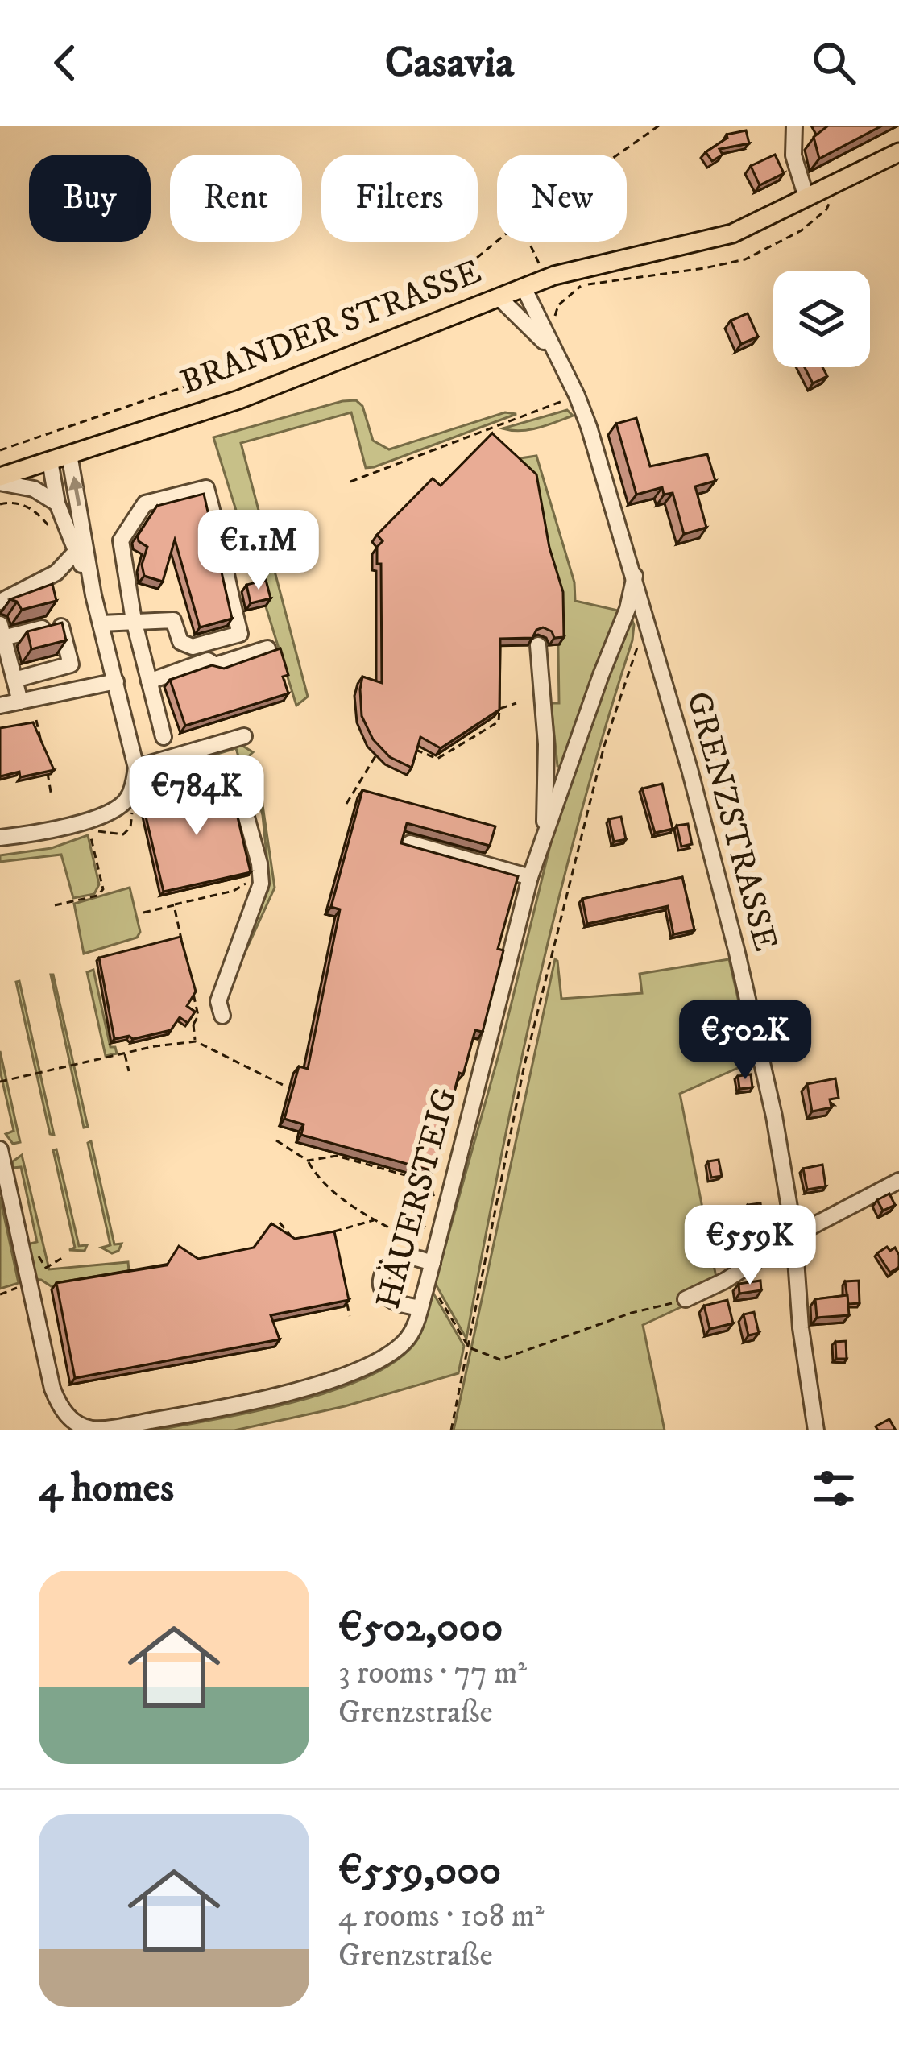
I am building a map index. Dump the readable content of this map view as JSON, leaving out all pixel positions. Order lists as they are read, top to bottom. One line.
{"streets":{"main road":["BRANDER STRASSE"],"street":["GRENZSTRASSE","HÄUERSTEIG"]},"crossings":[["BRANDER STRASSE","GRENZSTRASSE"],["GRENZSTRASSE","HÄUERSTEIG"]],"page":{"header":"Casavia","chip":["Buy","Rent","Filters","New"],"price":["€1.1M","€784K","€502K","€559K"],"heading":"4 homes","list":[{"name":"€502,000","note":"3 rooms · 77 m² · Grenzstraße"},{"name":"€559,000","note":"4 rooms · 108 m² · Grenzstraße"}]}}
